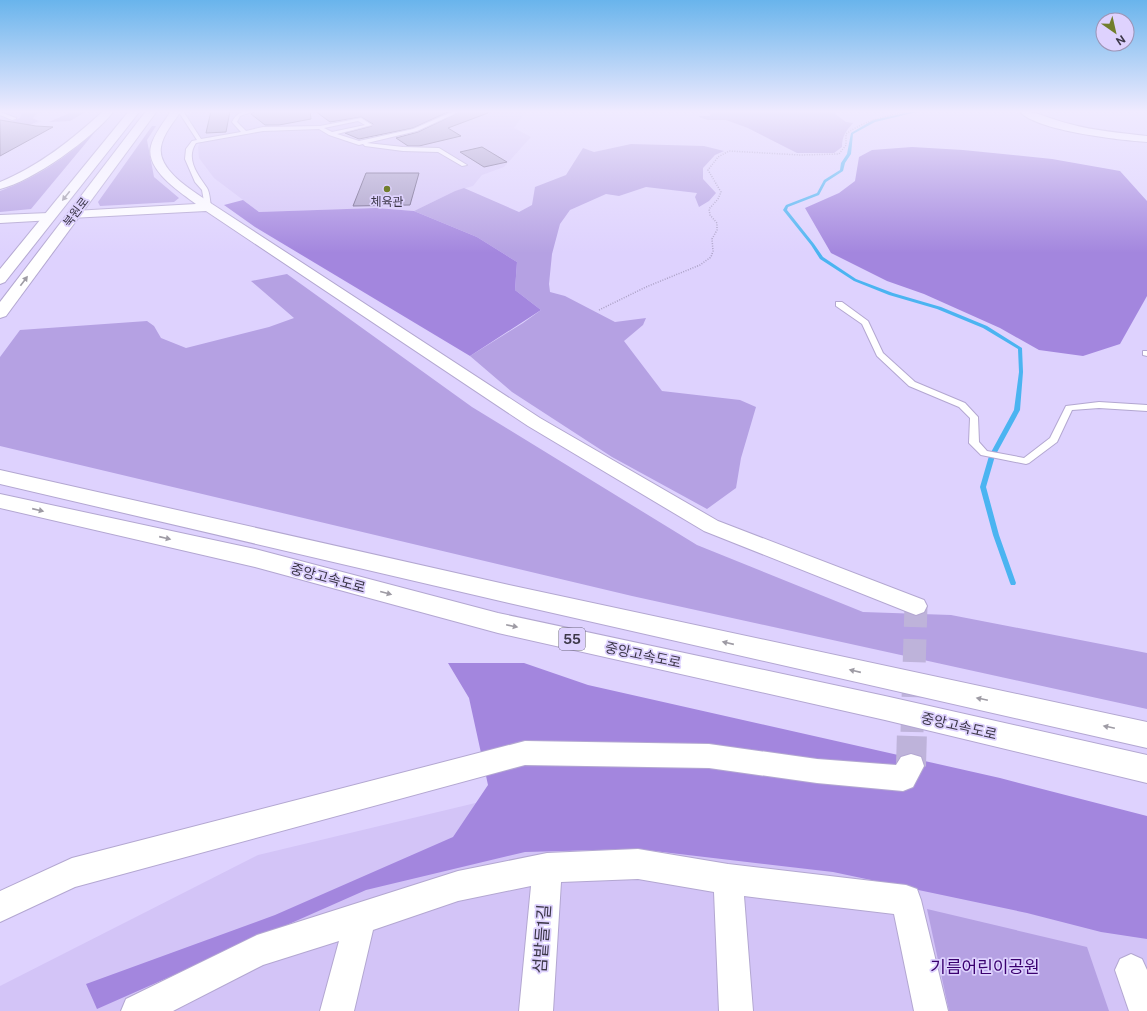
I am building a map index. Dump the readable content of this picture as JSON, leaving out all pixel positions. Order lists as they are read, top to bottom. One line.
{"streets":{"main road":["북원로","중앙고속도로","55"],"street":["섬밭들1길"]},"parks":["기름어린이공원"],"places":["체육관"],"north":"bottom right"}
